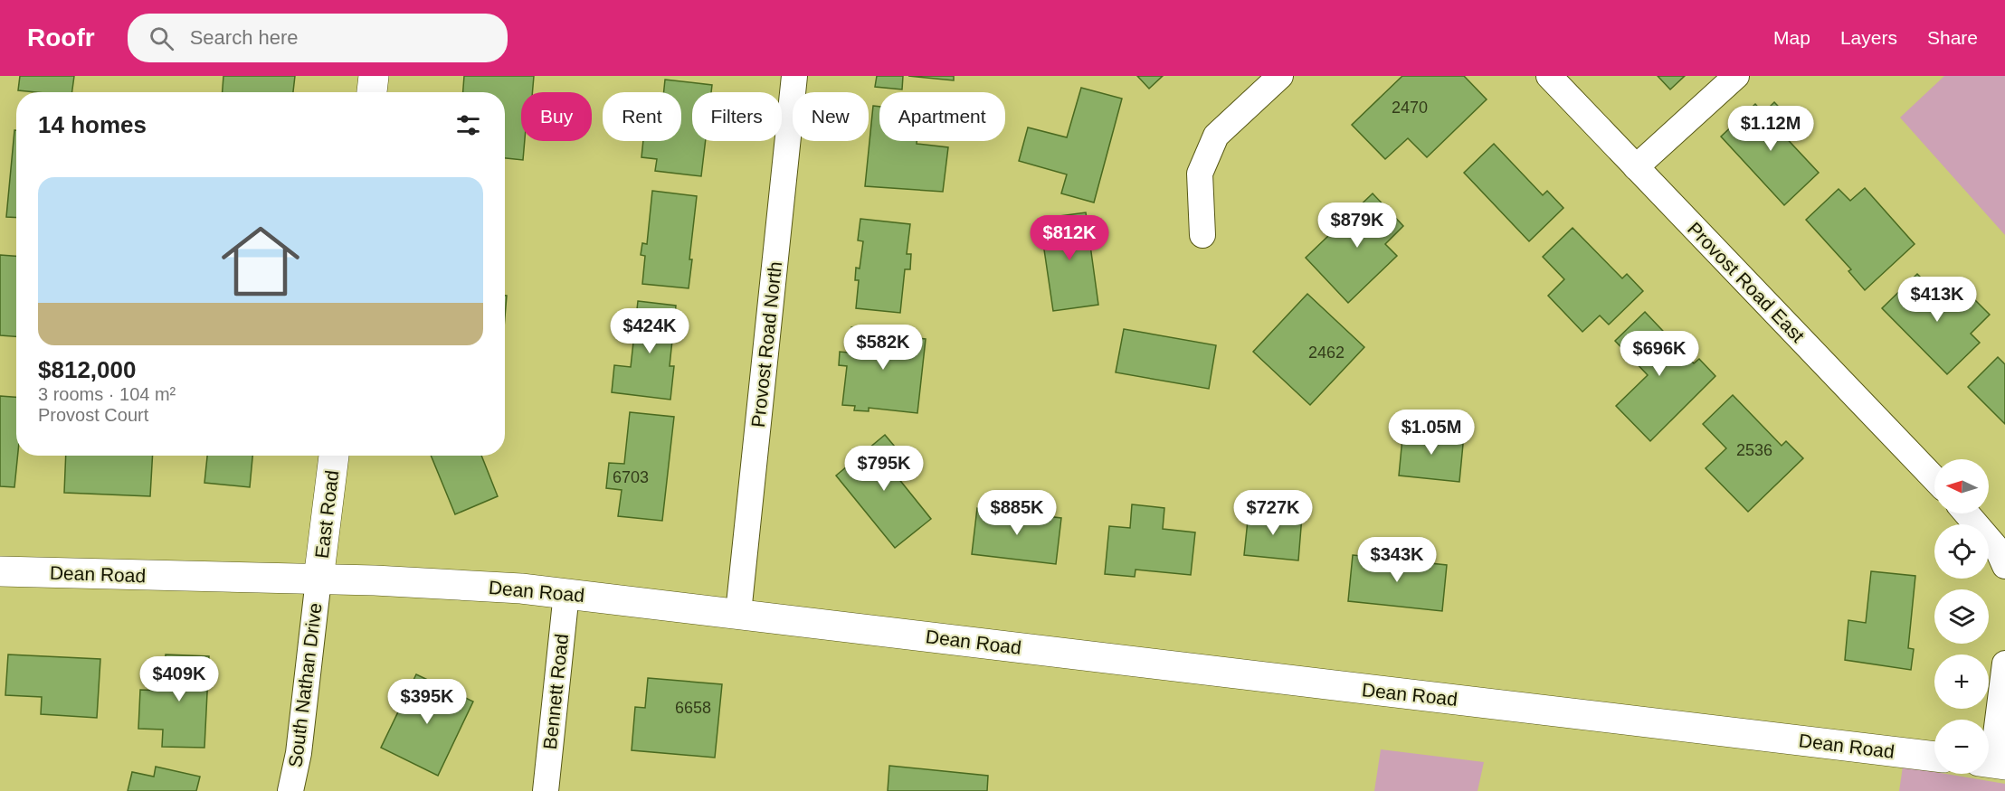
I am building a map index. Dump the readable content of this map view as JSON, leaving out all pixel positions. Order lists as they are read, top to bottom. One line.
{"streets":{"main road":["East Road","Dean Road"],"street":["Provost Road East","Provost Road North","South Nathan Drive","Bennett Road"]},"crossings":[["Provost Road North","Dean Road"],["East Road","Dean Road"],["East Road","South Nathan Drive"],["Dean Road","South Nathan Drive"],["Dean Road","Bennett Road"]],"house_numbers":["2470","2462","2536","6703","6658"],"north":"left","page":{"header":"Roofr","search":"Search here","nav":["Map","Layers","Share"],"chip":["Buy","Rent","Filters","New","Apartment"],"heading":"14 homes","price":["$1.12M","$879K","$812K","$413K","$424K","$582K","$696K","$1.05M","$795K","$885K","$727K","$343K","$409K","$395K"],"list":[{"name":"$812,000","note":"3 rooms · 104 m² · Provost Court"}],"map_buttons":["+","−"]}}
